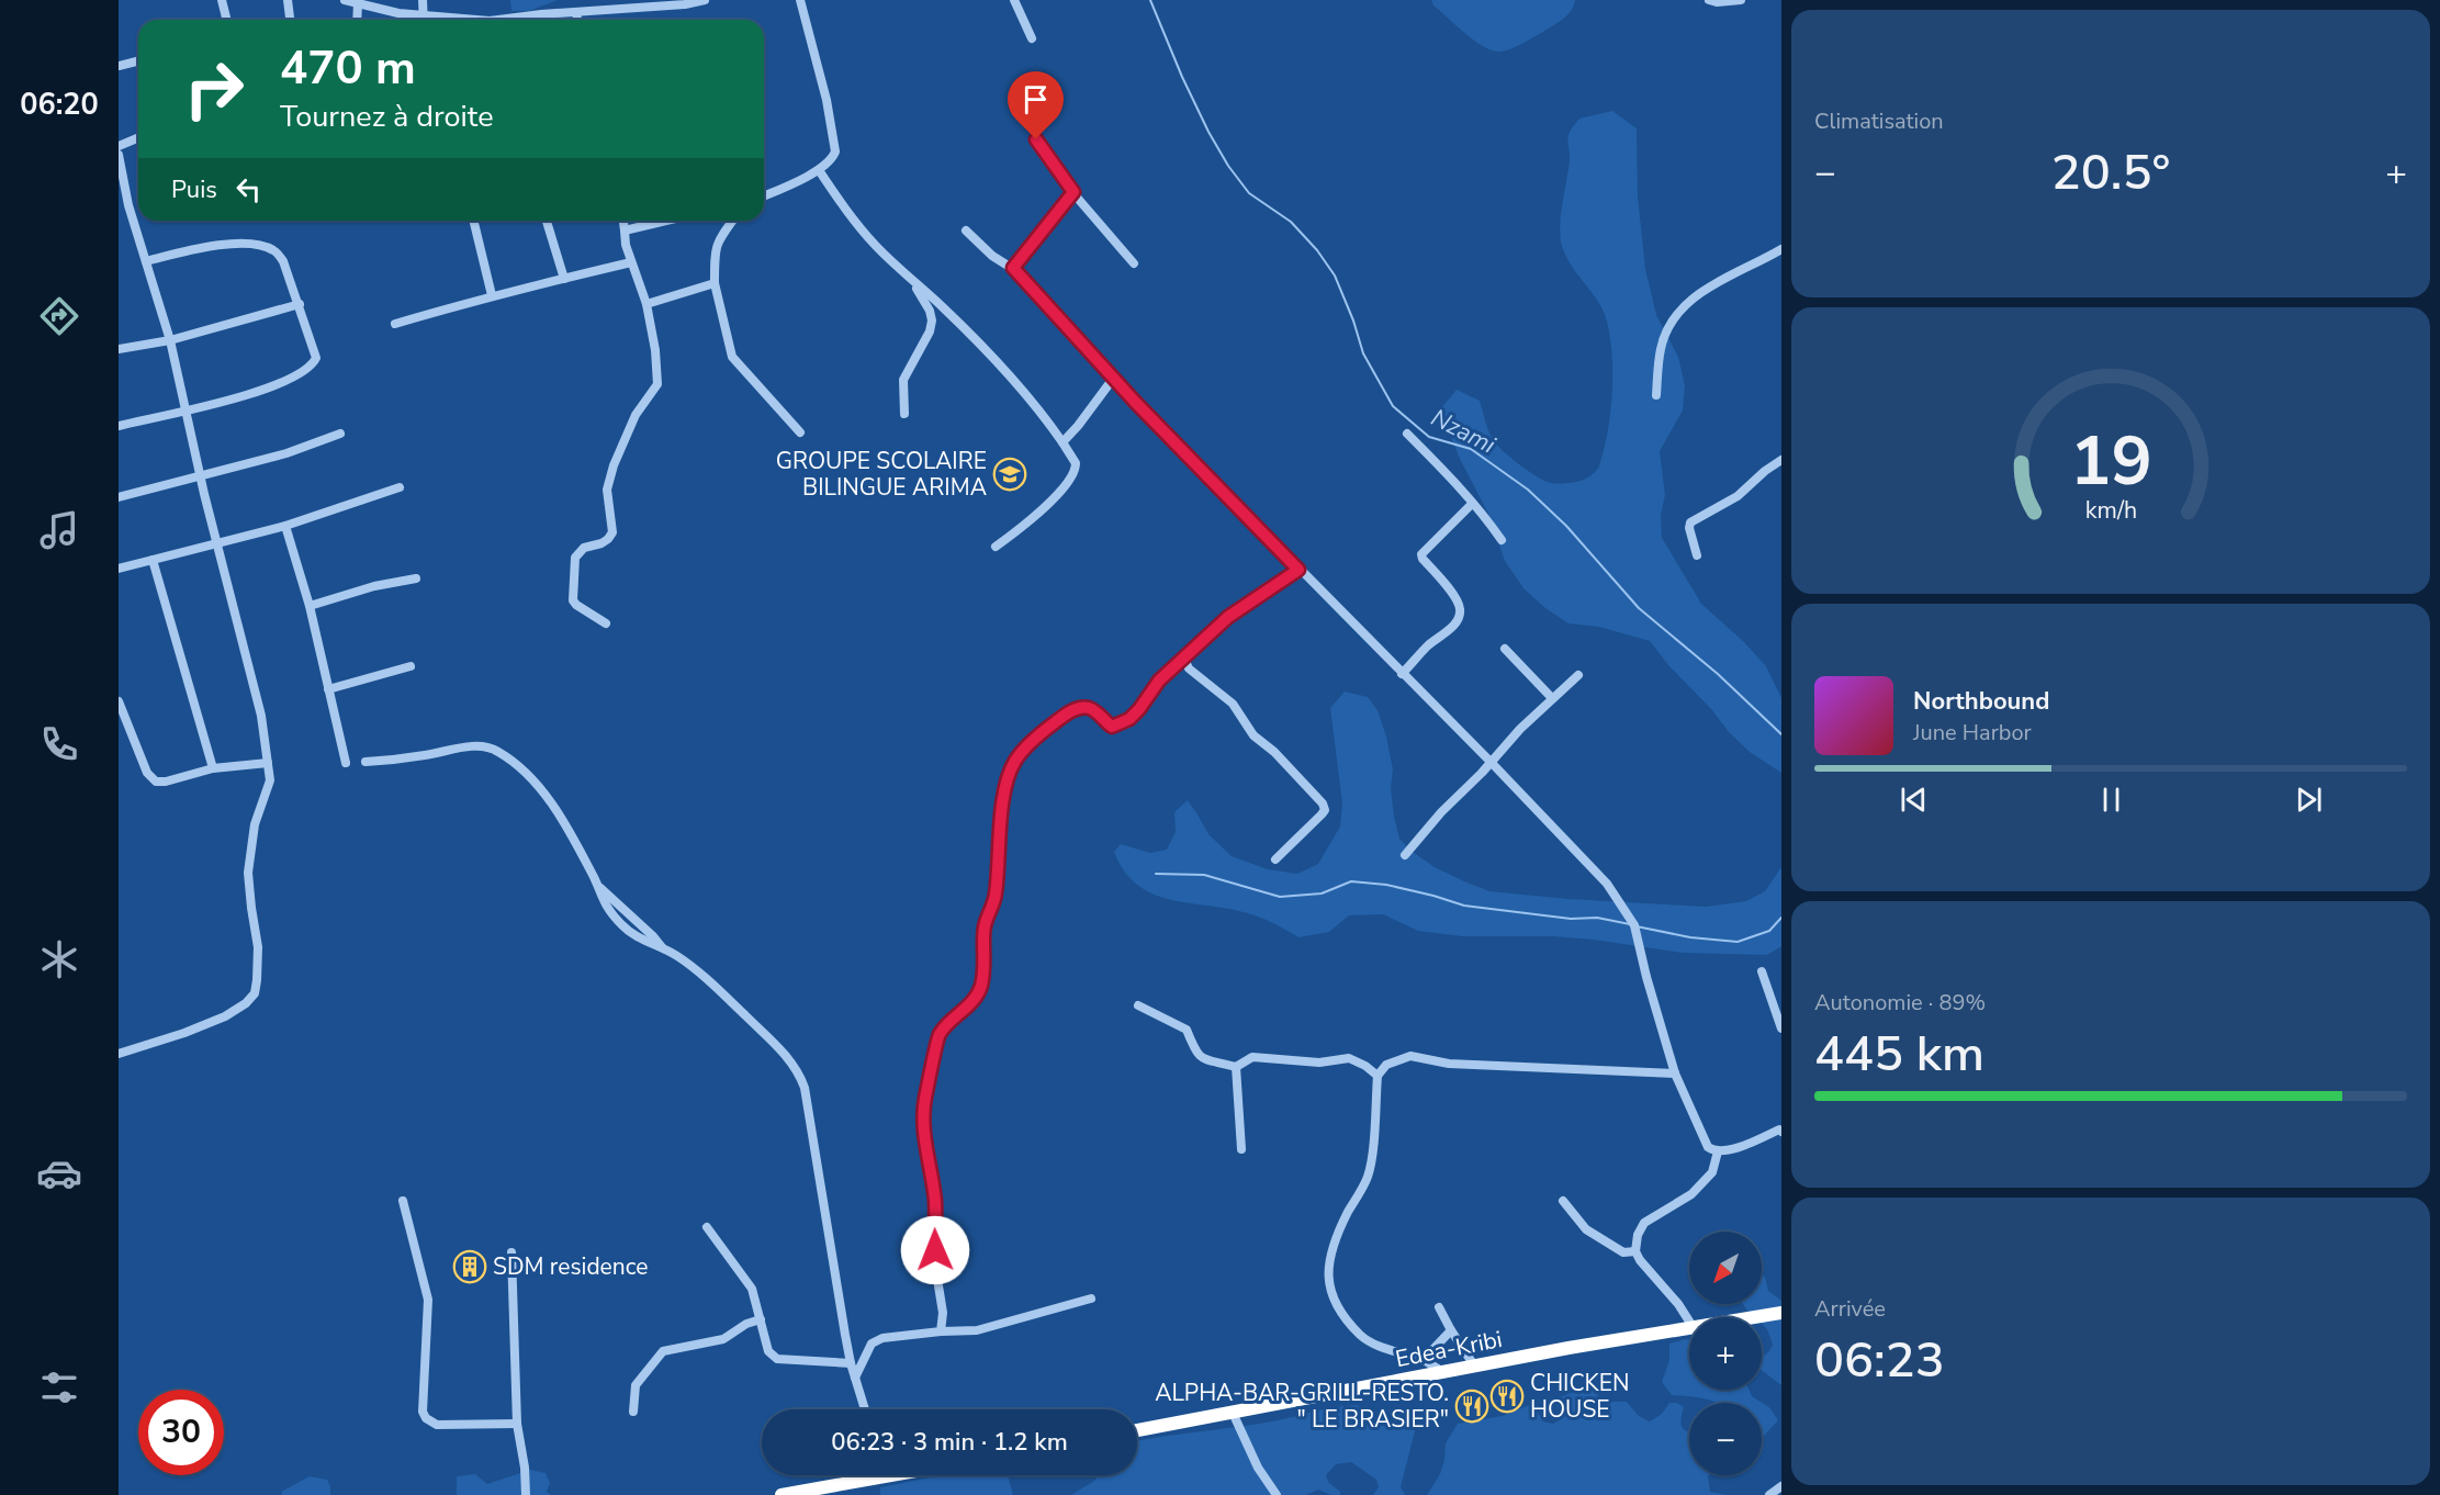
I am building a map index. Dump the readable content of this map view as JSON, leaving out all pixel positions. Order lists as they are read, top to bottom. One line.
{"streets":{"highway":["Edea-Kribi"]},"water":["Nzami"],"places":{"school or university":["GROUPE SCOLAIRE BILINGUE ARIMA"],"building":["SDM residence"],"restaurant":["CHICKEN HOUSE","ALPHA-BAR-GRILL-RESTO. \" LE BRASIER\""]},"north":"bottom left","page":{"tabs":"06:20","tile":["Climatisation",["Autonomie · 89%","445 km"],["Arrivée","06:23"]],"turn":["470 m","Tournez à droite"],"heat":["−","20.5°","+"],"then":"Puis","song":["Northbound","June Harbor"],"map_buttons":["+","−"],"limit":"30","trip":"06:23 · 3 min · 1.2 km","gauge":["19","km/h"]}}
